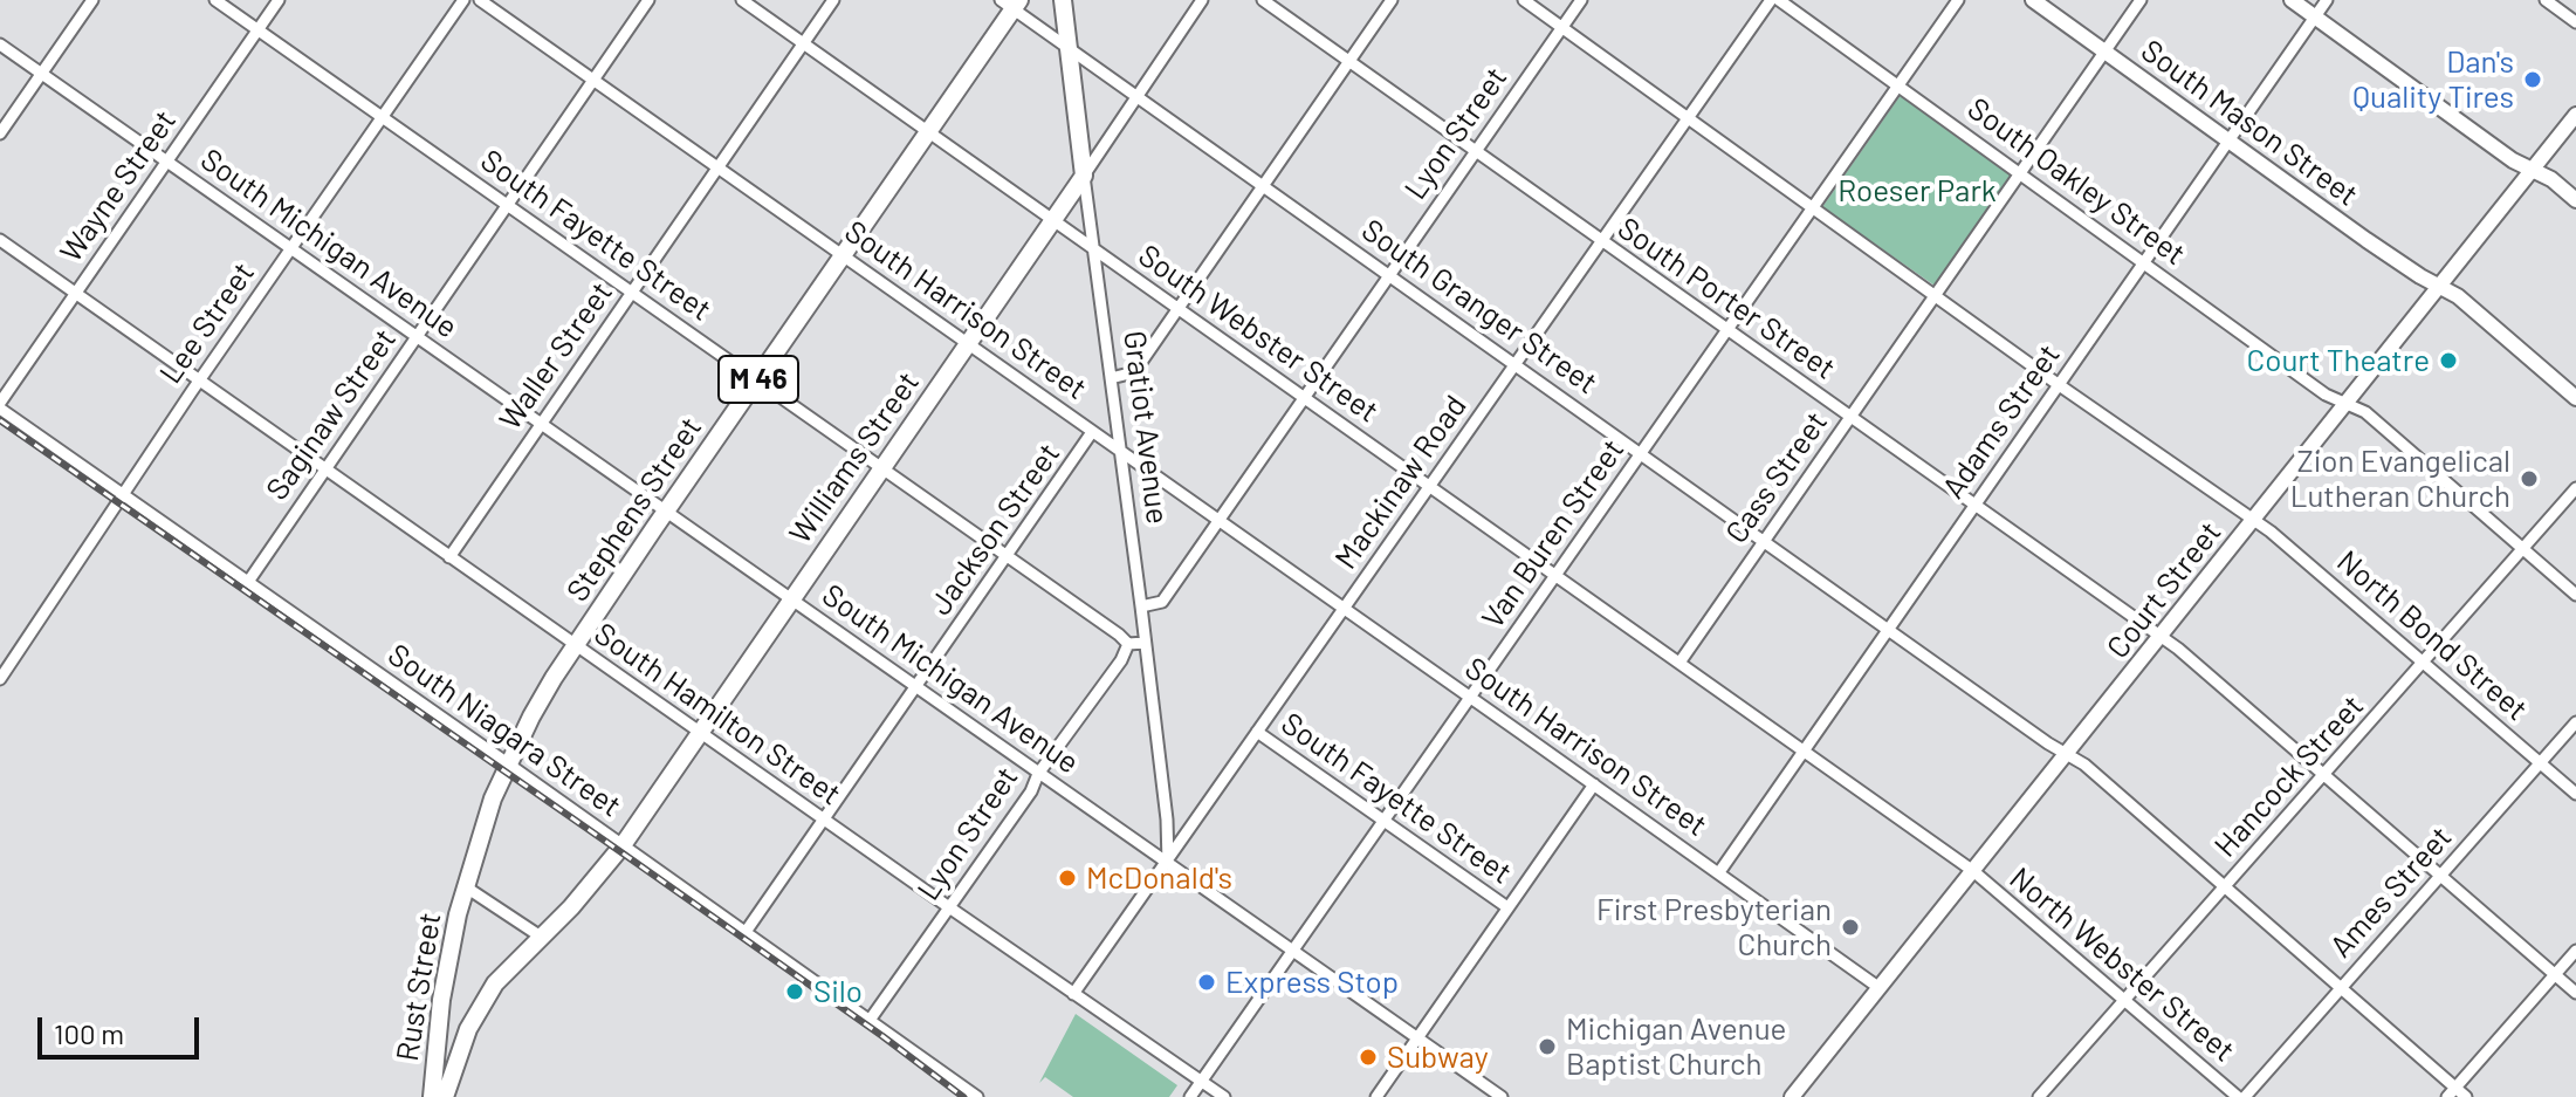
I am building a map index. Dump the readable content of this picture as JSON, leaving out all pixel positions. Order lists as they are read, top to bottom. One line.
{"streets":{"highway":["M 46","Gratiot Avenue","Williams Street","Stephens Street","Rust Street"],"main road":["South Mason Street","Court Street"],"street":["Lyon Street","South Oakley Street","Wayne Street","South Fayette Street","South Michigan Avenue","South Porter Street","South Granger Street","South Harrison Street","Lee Street","South Webster Street","Waller Street","Saginaw Street","Adams Street","Cass Street","Mackinaw Road","Jackson Street","Van Buren Street","North Bond Street","South Hamilton Street","South Niagara Street","Hancock Street","Ames Street","North Webster Street"]},"crossings":[["South Mason Street","Adams Street"],["South Mason Street","Cass Street"],["South Mason Street","Court Street"],["Lyon Street","South Fayette Street"],["Lyon Street","South Michigan Avenue"],["Lyon Street","South Porter Street"],["Lyon Street","South Granger Street"],["Lyon Street","South Harrison Street"],["Lyon Street","South Webster Street"],["Lyon Street","Gratiot Avenue"],["Lyon Street","North Bond Street"],["Lyon Street","South Hamilton Street"],["Lyon Street","South Niagara Street"],["South Oakley Street","Adams Street"],["South Oakley Street","Cass Street"],["South Oakley Street","Van Buren Street"],["South Oakley Street","Court Street"],["South Oakley Street","Hancock Street"],["Wayne Street","South Fayette Street"],["Wayne Street","South Michigan Avenue"],["Wayne Street","South Hamilton Street"],["Wayne Street","South Niagara Street"],["South Fayette Street","Lee Street"],["South Fayette Street","Waller Street"],["South Fayette Street","Saginaw Street"],["South Fayette Street","Williams Street"],["South Fayette Street","Mackinaw Road"],["South Fayette Street","Stephens Street"],["South Fayette Street","Jackson Street"],["South Fayette Street","Van Buren Street"],["South Michigan Avenue","Lee Street"],["South Michigan Avenue","Waller Street"],["South Michigan Avenue","Saginaw Street"],["South Michigan Avenue","Gratiot Avenue"],["South Michigan Avenue","Williams Street"],["South Michigan Avenue","Mackinaw Road"],["South Michigan Avenue","Stephens Street"],["South Michigan Avenue","Jackson Street"],["South Michigan Avenue","Van Buren Street"],["South Porter Street","Adams Street"],["South Porter Street","Cass Street"],["South Porter Street","Mackinaw Road"],["South Porter Street","Van Buren Street"],["South Porter Street","Court Street"],["South Porter Street","Hancock Street"],["South Porter Street","Ames Street"],["South Granger Street","Adams Street"],["South Granger Street","Gratiot Avenue"],["South Granger Street","Williams Street"],["South Granger Street","Cass Street"],["South Granger Street","Mackinaw Road"],["South Granger Street","Stephens Street"],["South Granger Street","Van Buren Street"],["South Granger Street","Court Street"],["South Granger Street","Hancock Street"],["South Granger Street","Ames Street"],["South Harrison Street","Waller Street"],["South Harrison Street","Saginaw Street"],["South Harrison Street","Adams Street"],["South Harrison Street","Gratiot Avenue"],["South Harrison Street","Williams Street"],["South Harrison Street","Mackinaw Road"],["South Harrison Street","Stephens Street"],["South Harrison Street","Jackson Street"],["South Harrison Street","Van Buren Street"],["South Harrison Street","Court Street"],["Lee Street","South Hamilton Street"],["Lee Street","South Niagara Street"],["South Webster Street","Waller Street"],["South Webster Street","Adams Street"],["South Webster Street","Gratiot Avenue"],["South Webster Street","Williams Street"],["South Webster Street","Cass Street"],["South Webster Street","Mackinaw Road"],["South Webster Street","Stephens Street"],["South Webster Street","Van Buren Street"],["South Webster Street","Court Street"],["South Webster Street","North Webster Street"],["Waller Street","South Hamilton Street"],["Saginaw Street","South Hamilton Street"],["Saginaw Street","South Niagara Street"],["Adams Street","North Bond Street"],["Gratiot Avenue","Williams Street"],["Gratiot Avenue","Mackinaw Road"],["Williams Street","South Hamilton Street"],["Williams Street","South Niagara Street"],["Cass Street","North Bond Street"],["Mackinaw Road","North Bond Street"],["Mackinaw Road","South Hamilton Street"],["Stephens Street","South Hamilton Street"],["Stephens Street","South Niagara Street"],["Stephens Street","Rust Street"],["Jackson Street","South Hamilton Street"],["Jackson Street","South Niagara Street"],["Van Buren Street","North Bond Street"],["Van Buren Street","South Hamilton Street"],["Court Street","North Bond Street"],["Court Street","North Webster Street"],["North Bond Street","Hancock Street"],["North Bond Street","Ames Street"],["Hancock Street","North Webster Street"],["Ames Street","North Webster Street"]],"parks":["Roeser Park"],"places":["Dan's Quality Tires","Court Theatre","Zion Evangelical Lutheran Church","McDonald's","First Presbyterian Church","Express Stop","Silo","Michigan Avenue Baptist Church","Subway"],"scale_bar":"100 m"}
